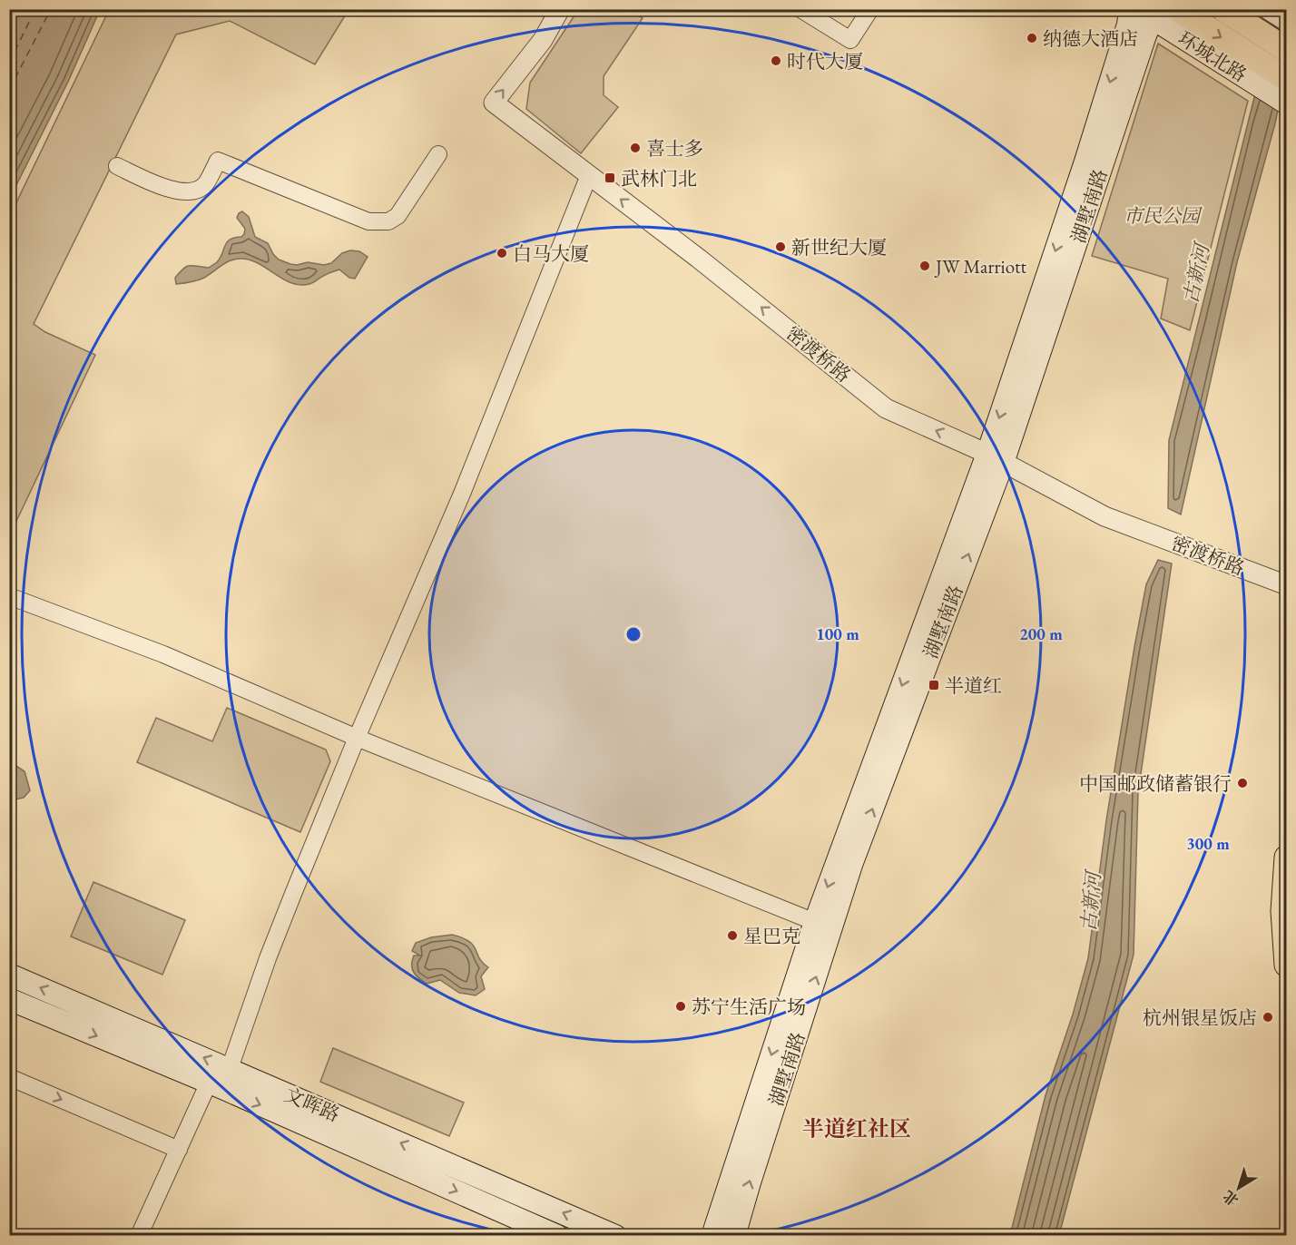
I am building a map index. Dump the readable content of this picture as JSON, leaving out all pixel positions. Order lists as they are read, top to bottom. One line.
{"streets":{"main road":["环城北路","湖墅南路","文晖路"],"street":["密渡桥路"]},"crossings":[["环城北路","湖墅南路"],["湖墅南路","密渡桥路"]],"one_way":["密渡桥路"],"districts":["半道红社区"],"water":["古新河"],"parks":["市民公园"],"places":{"other":["纳德大酒店","时代大厦","喜士多","新世纪大厦","白马大厦","JW Marriott","中国邮政储蓄银行","星巴克","苏宁生活广场","杭州银星饭店"],"transit":["武林门北","半道红"]},"north":"bottom left","rings":["100 m","200 m","300 m"]}
